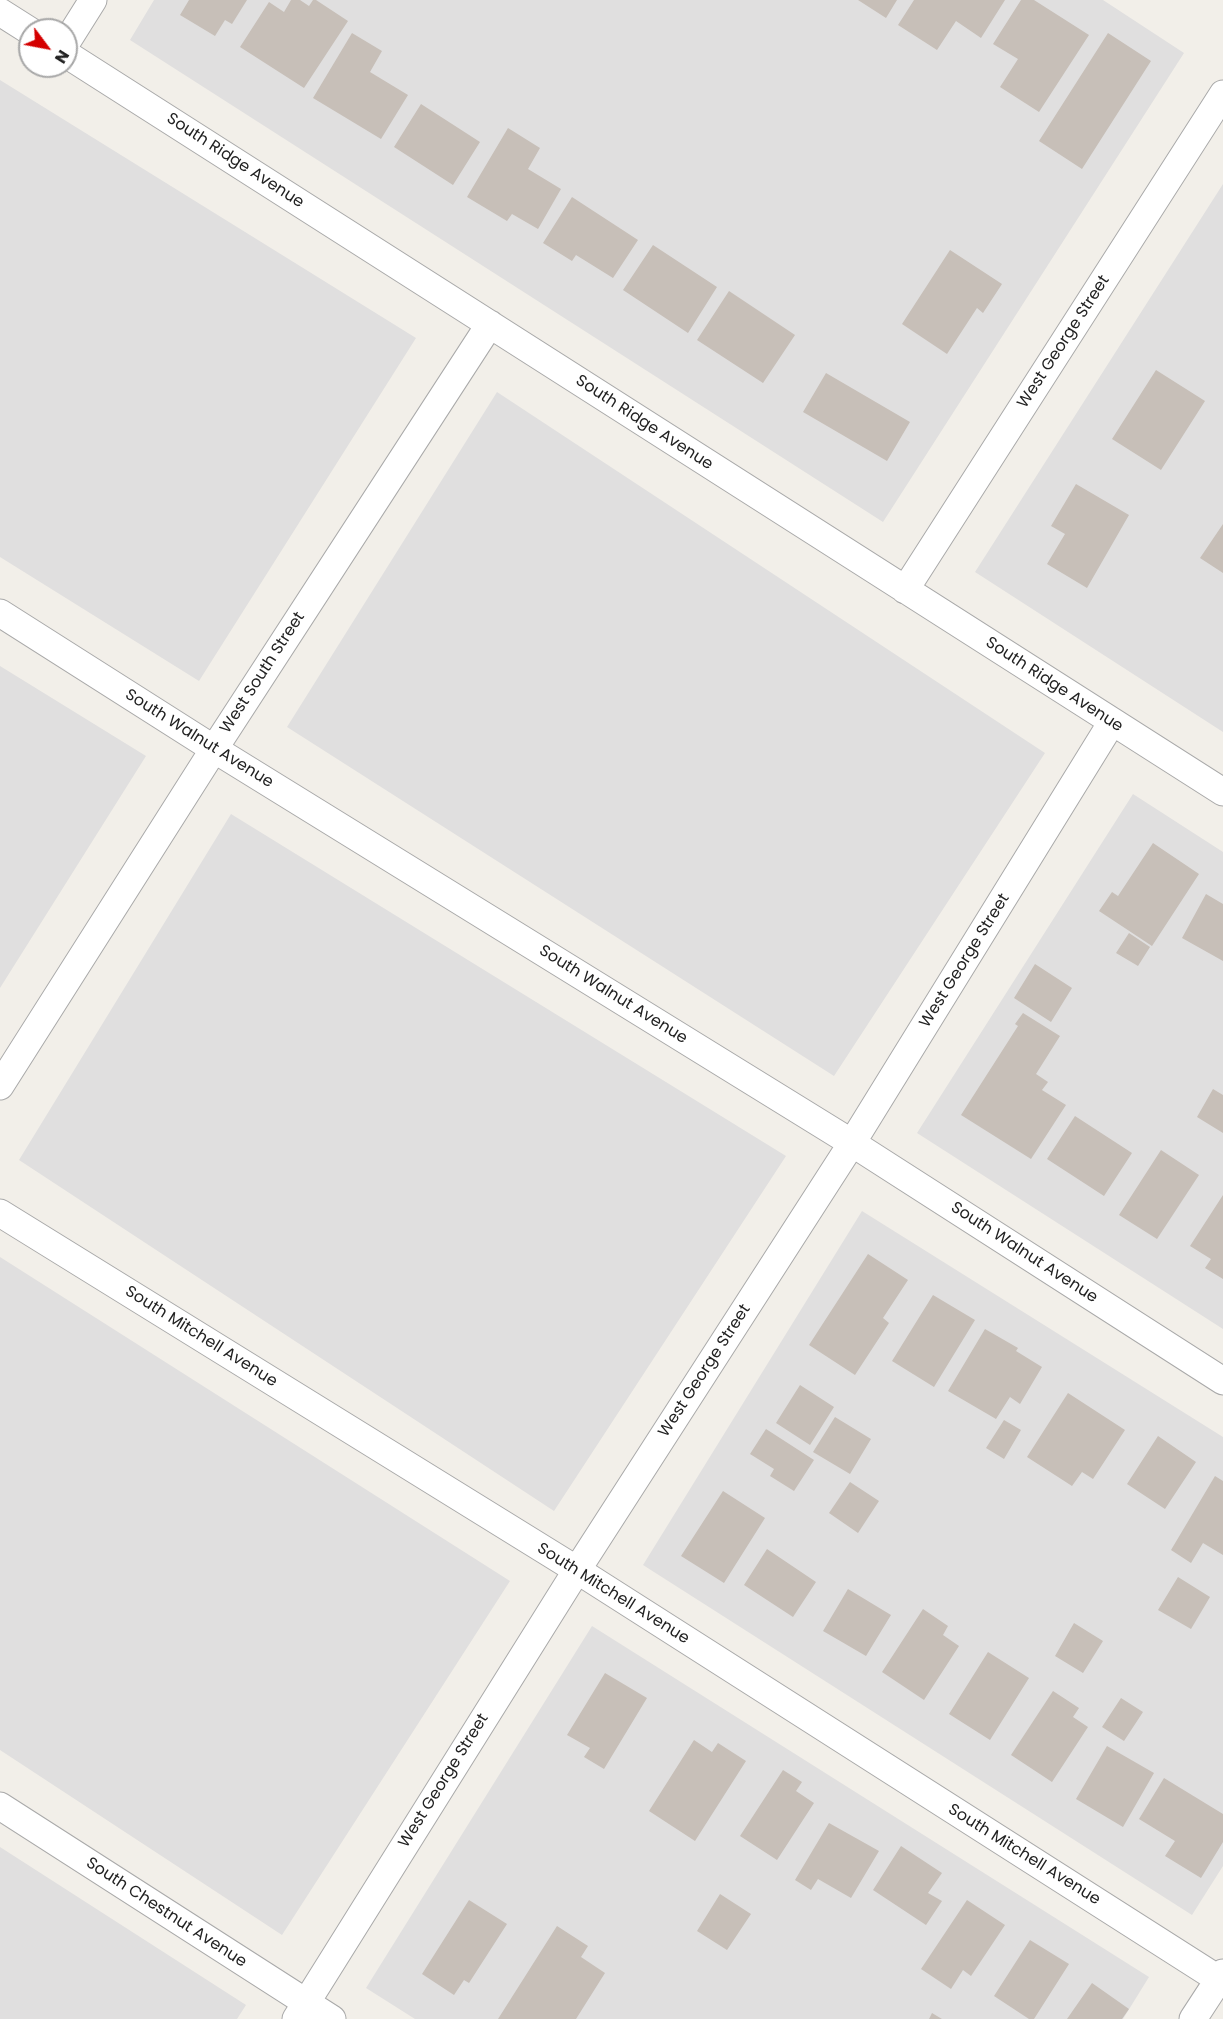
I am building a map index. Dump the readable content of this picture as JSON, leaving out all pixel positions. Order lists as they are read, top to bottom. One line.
{"streets":{"street":["South Ridge Avenue","West George Street","West South Street","South Walnut Avenue","South Mitchell Avenue","South Chestnut Avenue"]},"crossings":[["South Ridge Avenue","West George Street"],["South Ridge Avenue","West South Street"],["West George Street","South Walnut Avenue"],["West George Street","South Mitchell Avenue"],["West George Street","South Chestnut Avenue"],["West South Street","South Walnut Avenue"]],"north":"bottom right"}
